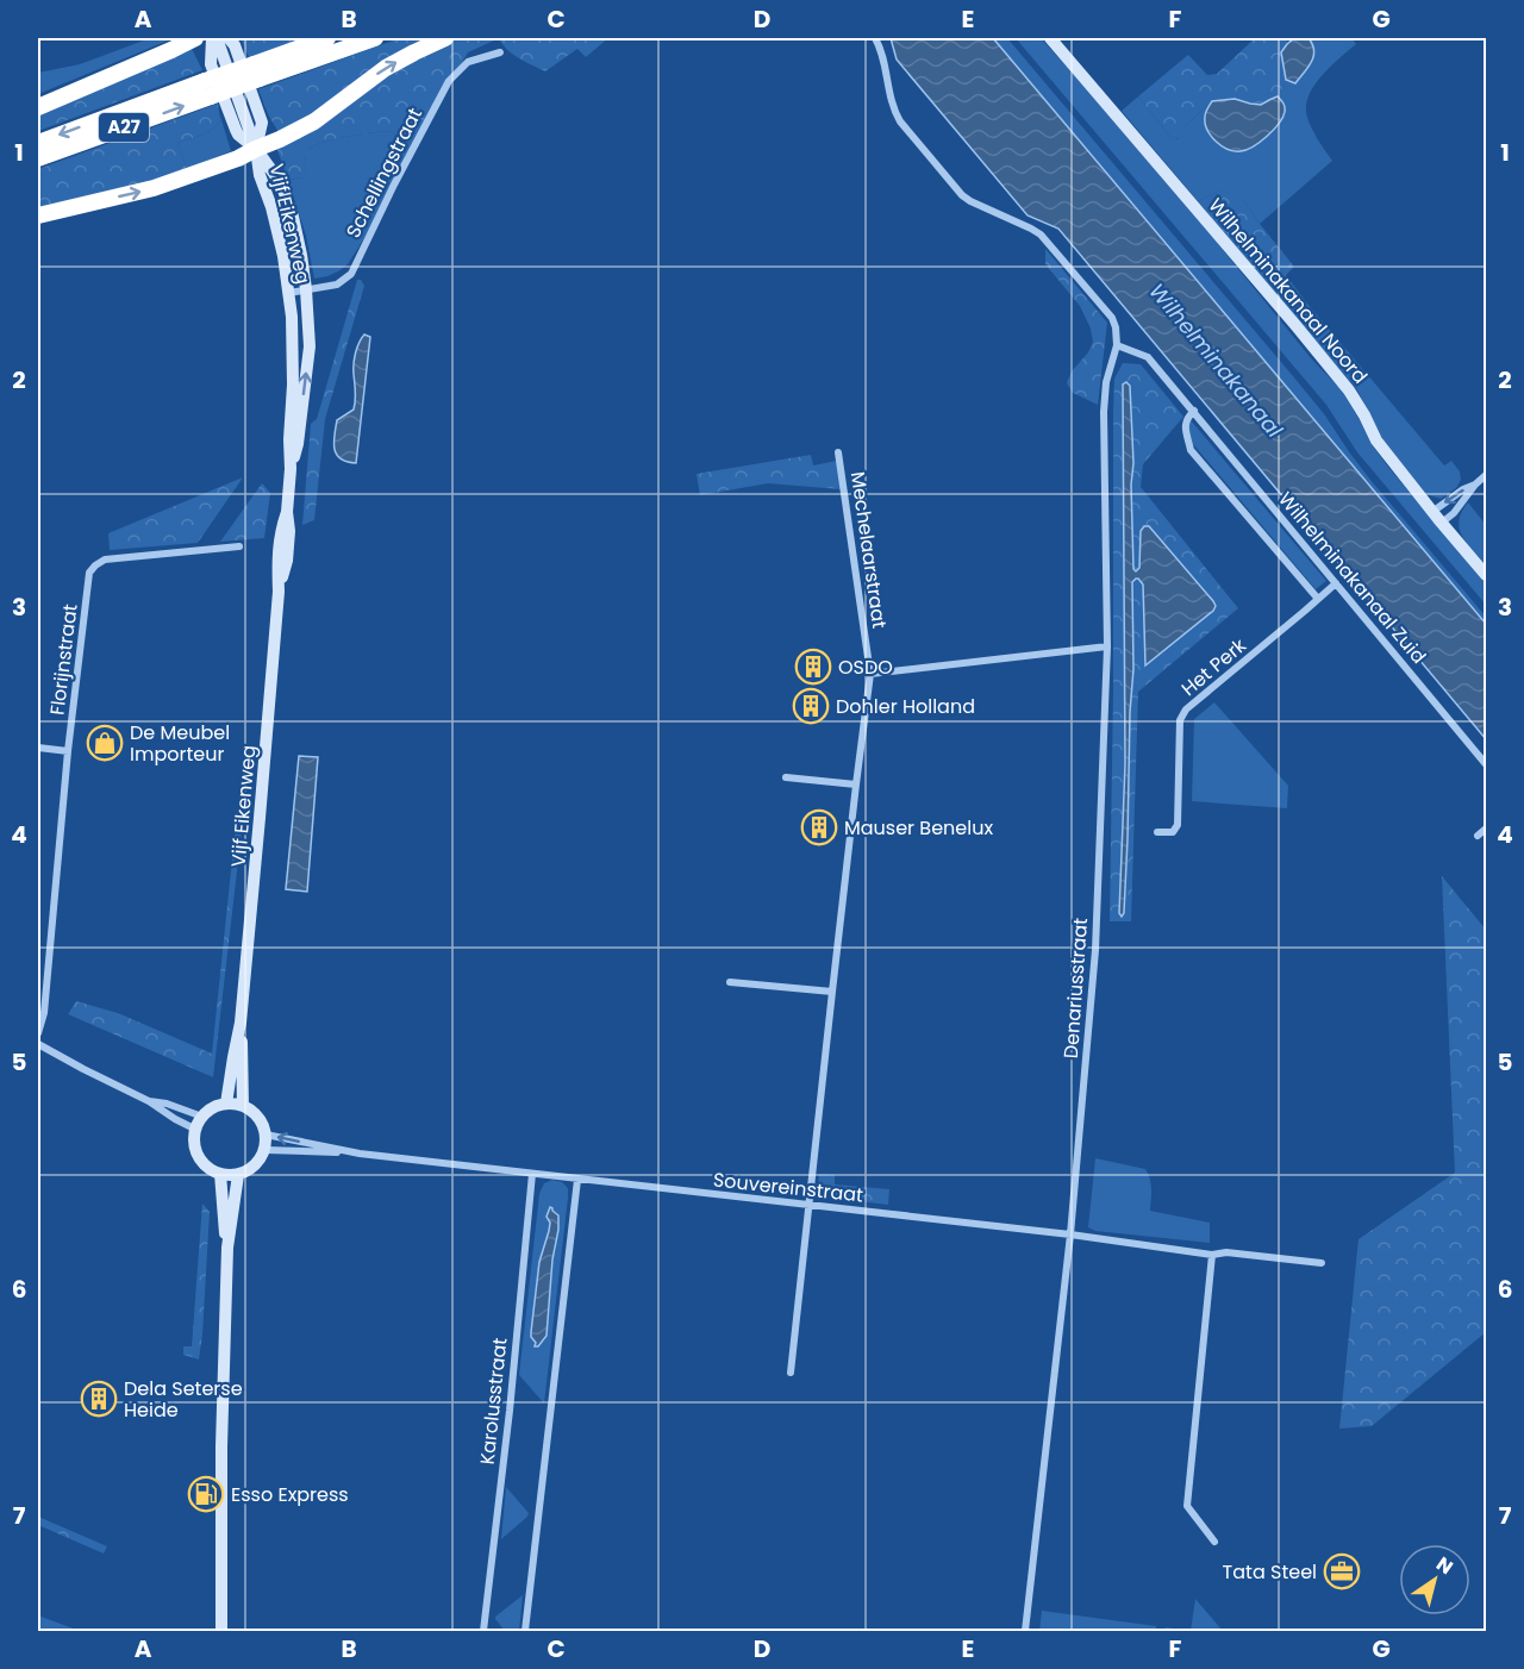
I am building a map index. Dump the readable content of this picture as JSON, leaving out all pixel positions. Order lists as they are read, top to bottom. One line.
{"streets":{"highway":["A27"],"main road":["Vijf Eikenweg","Wilhelminakanaal Noord"],"street":["Schellingstraat","Mechelaarstraat","Wilhelminakanaal Zuid","Florijnstraat","Het Perk","Denariusstraat","Souvereinstraat","Karolusstraat"]},"crossings":[["Schellingstraat","Vijf Eikenweg"],["Vijf Eikenweg","Souvereinstraat"],["Mechelaarstraat","Souvereinstraat"],["Wilhelminakanaal Zuid","Het Perk"],["Wilhelminakanaal Zuid","Denariusstraat"],["Denariusstraat","Souvereinstraat"],["Souvereinstraat","Karolusstraat"]],"water":["Wilhelminakanaal"],"places":{"building":["OSDO","Dohler Holland","Mauser Benelux","Dela Seterse Heide"],"shop":["De Meubel Importeur"],"fuel station":["Esso Express"],"office":["Tata Steel"]},"north":"top right","grid":{"columns":["A","B","C","D","E","F","G"],"rows":["1","2","3","4","5","6","7"]}}
